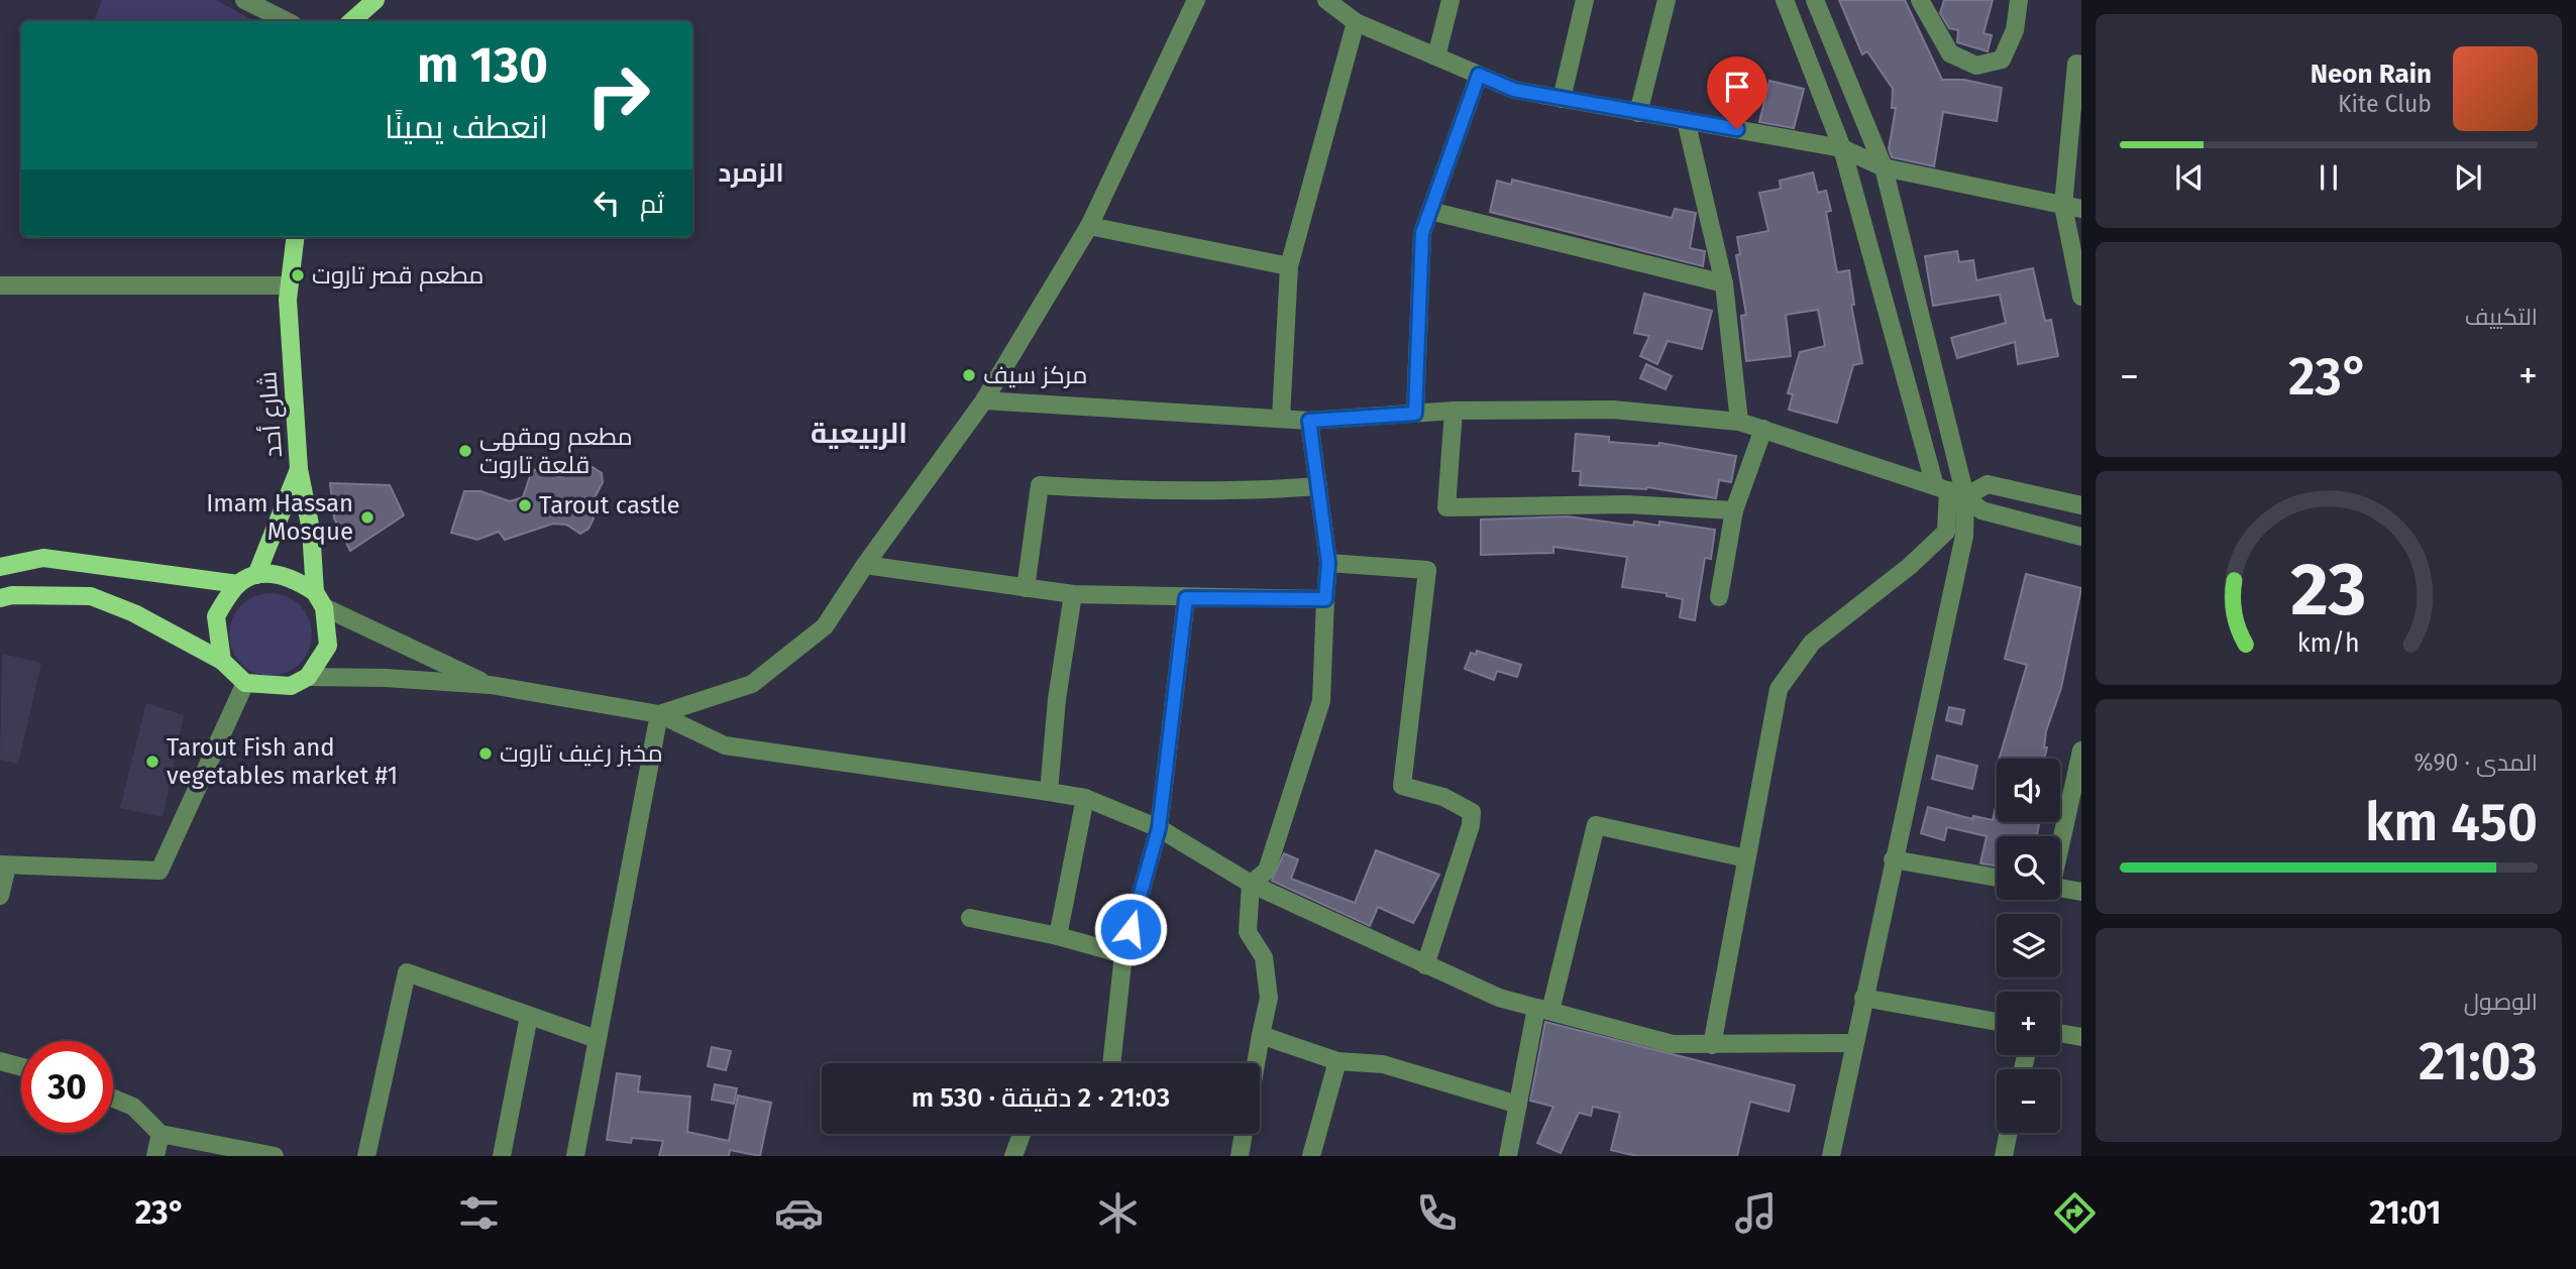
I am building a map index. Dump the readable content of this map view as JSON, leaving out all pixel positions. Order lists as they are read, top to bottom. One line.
{"streets":{"main road":["شارع أحد"]},"districts":["الزمرد","الربيعية"],"places":["مطعم قصر تاروت","مركز سيف","مطعم ومقهى قلعة تاروت","Tarout castle","Imam Hassan Mosque","مخبز رغيف تاروت","Tarout Fish and vegetables market #1"],"page":{"turn":["130 m","انعطف يمينًا"],"song":["Neon Rain","Kite Club"],"then":"ثم","tile":["التكييف",["المدى · 90%","450 km"],["الوصول","21:03"]],"heat":["−","23°","+"],"map_buttons":["+","−"],"limit":"30","trip":"21:03 · 2 دقيقة · 530 m","tabs":["21:01","23°"],"gauge":["23","km/h"]}}
